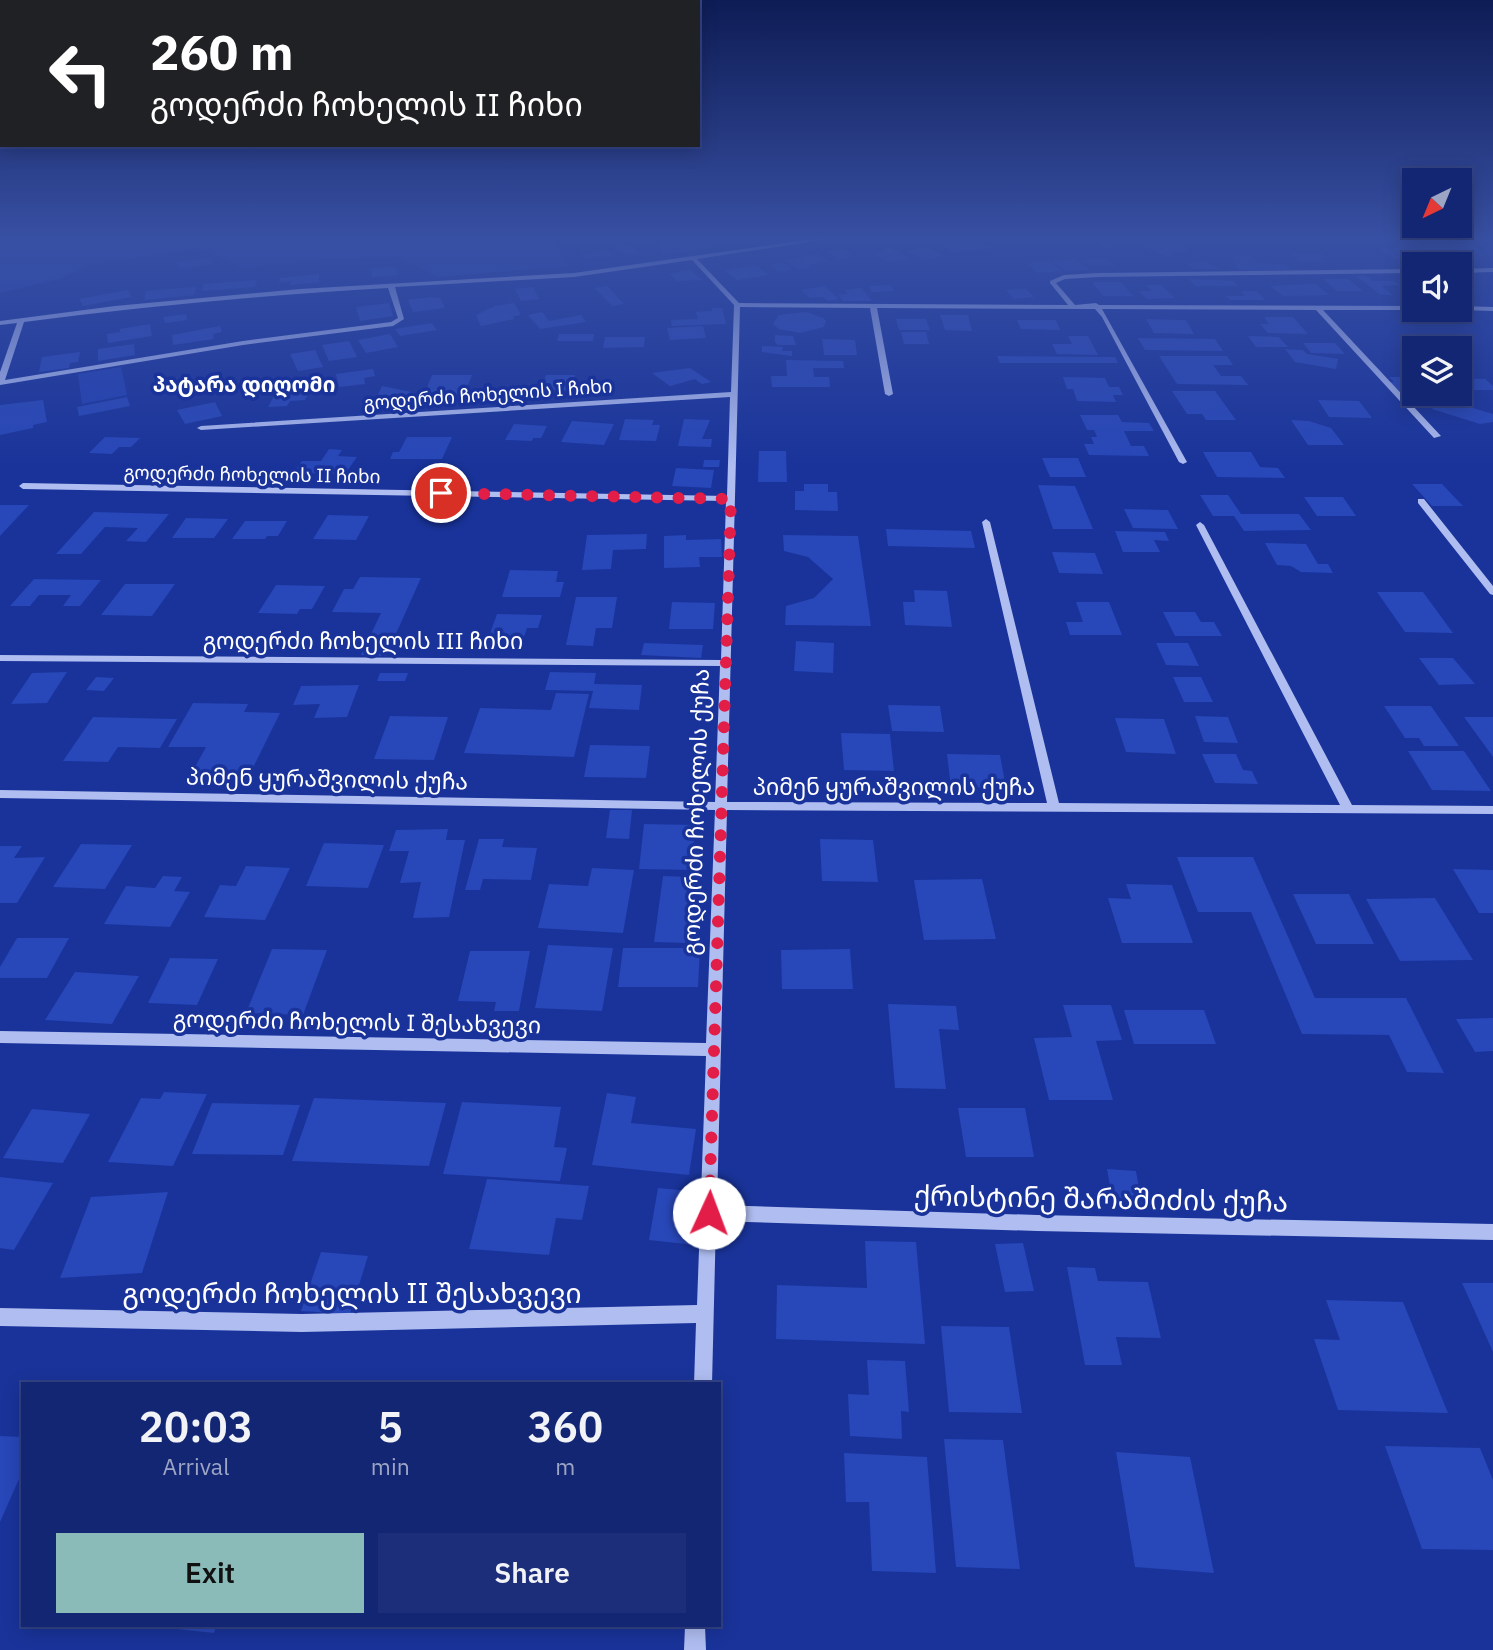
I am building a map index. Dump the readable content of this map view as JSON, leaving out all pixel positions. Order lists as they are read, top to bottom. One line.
{"streets":{"street":["გოდერძი ჩოხელის I ჩიხი","გოდერძი ჩოხელის II ჩიხი","გოდერძი ჩოხელის III ჩიხი","პიმენ ყურაშვილის ქუჩა","გოდერძი ჩოხელის ქუჩა","გოდერძი ჩოხელის I შესახვევი","ქრისტინე შარაშიძის ქუჩა","გოდერძი ჩოხელის II შესახვევი"]},"crossings":[["გოდერძი ჩოხელის I ჩიხი","გოდერძი ჩოხელის ქუჩა"],["გოდერძი ჩოხელის II ჩიხი","გოდერძი ჩოხელის ქუჩა"],["გოდერძი ჩოხელის III ჩიხი","გოდერძი ჩოხელის ქუჩა"],["პიმენ ყურაშვილის ქუჩა","გოდერძი ჩოხელის ქუჩა"],["გოდერძი ჩოხელის ქუჩა","გოდერძი ჩოხელის I შესახვევი"],["გოდერძი ჩოხელის ქუჩა","ქრისტინე შარაშიძის ქუჩა"],["გოდერძი ჩოხელის ქუჩა","გოდერძი ჩოხელის II შესახვევი"]],"districts":["პატარა დიღომი"],"north":"bottom left","page":{"turn":["260 m","გოდერძი ჩოხელის II ჩიხი"],"eta":["20:03","Arrival","5","min","360","m"],"buttons":["Exit","Share"]}}
